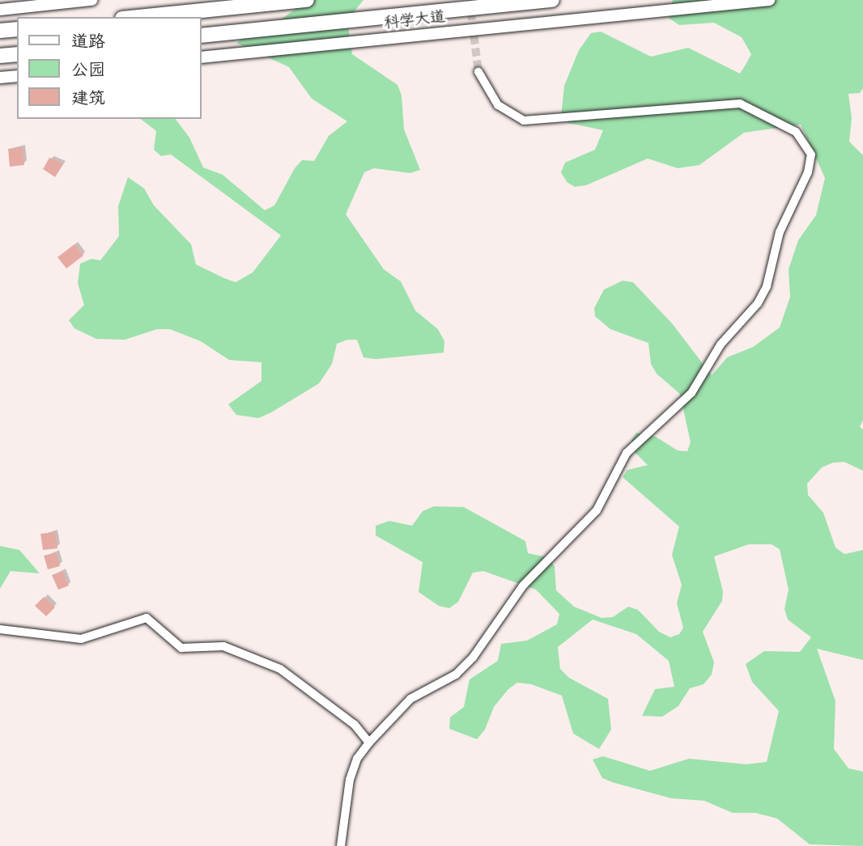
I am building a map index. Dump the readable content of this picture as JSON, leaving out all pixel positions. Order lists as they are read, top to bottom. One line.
{"streets":{"highway":["科学大道"]},"legend":["道路","公园","建筑"]}
